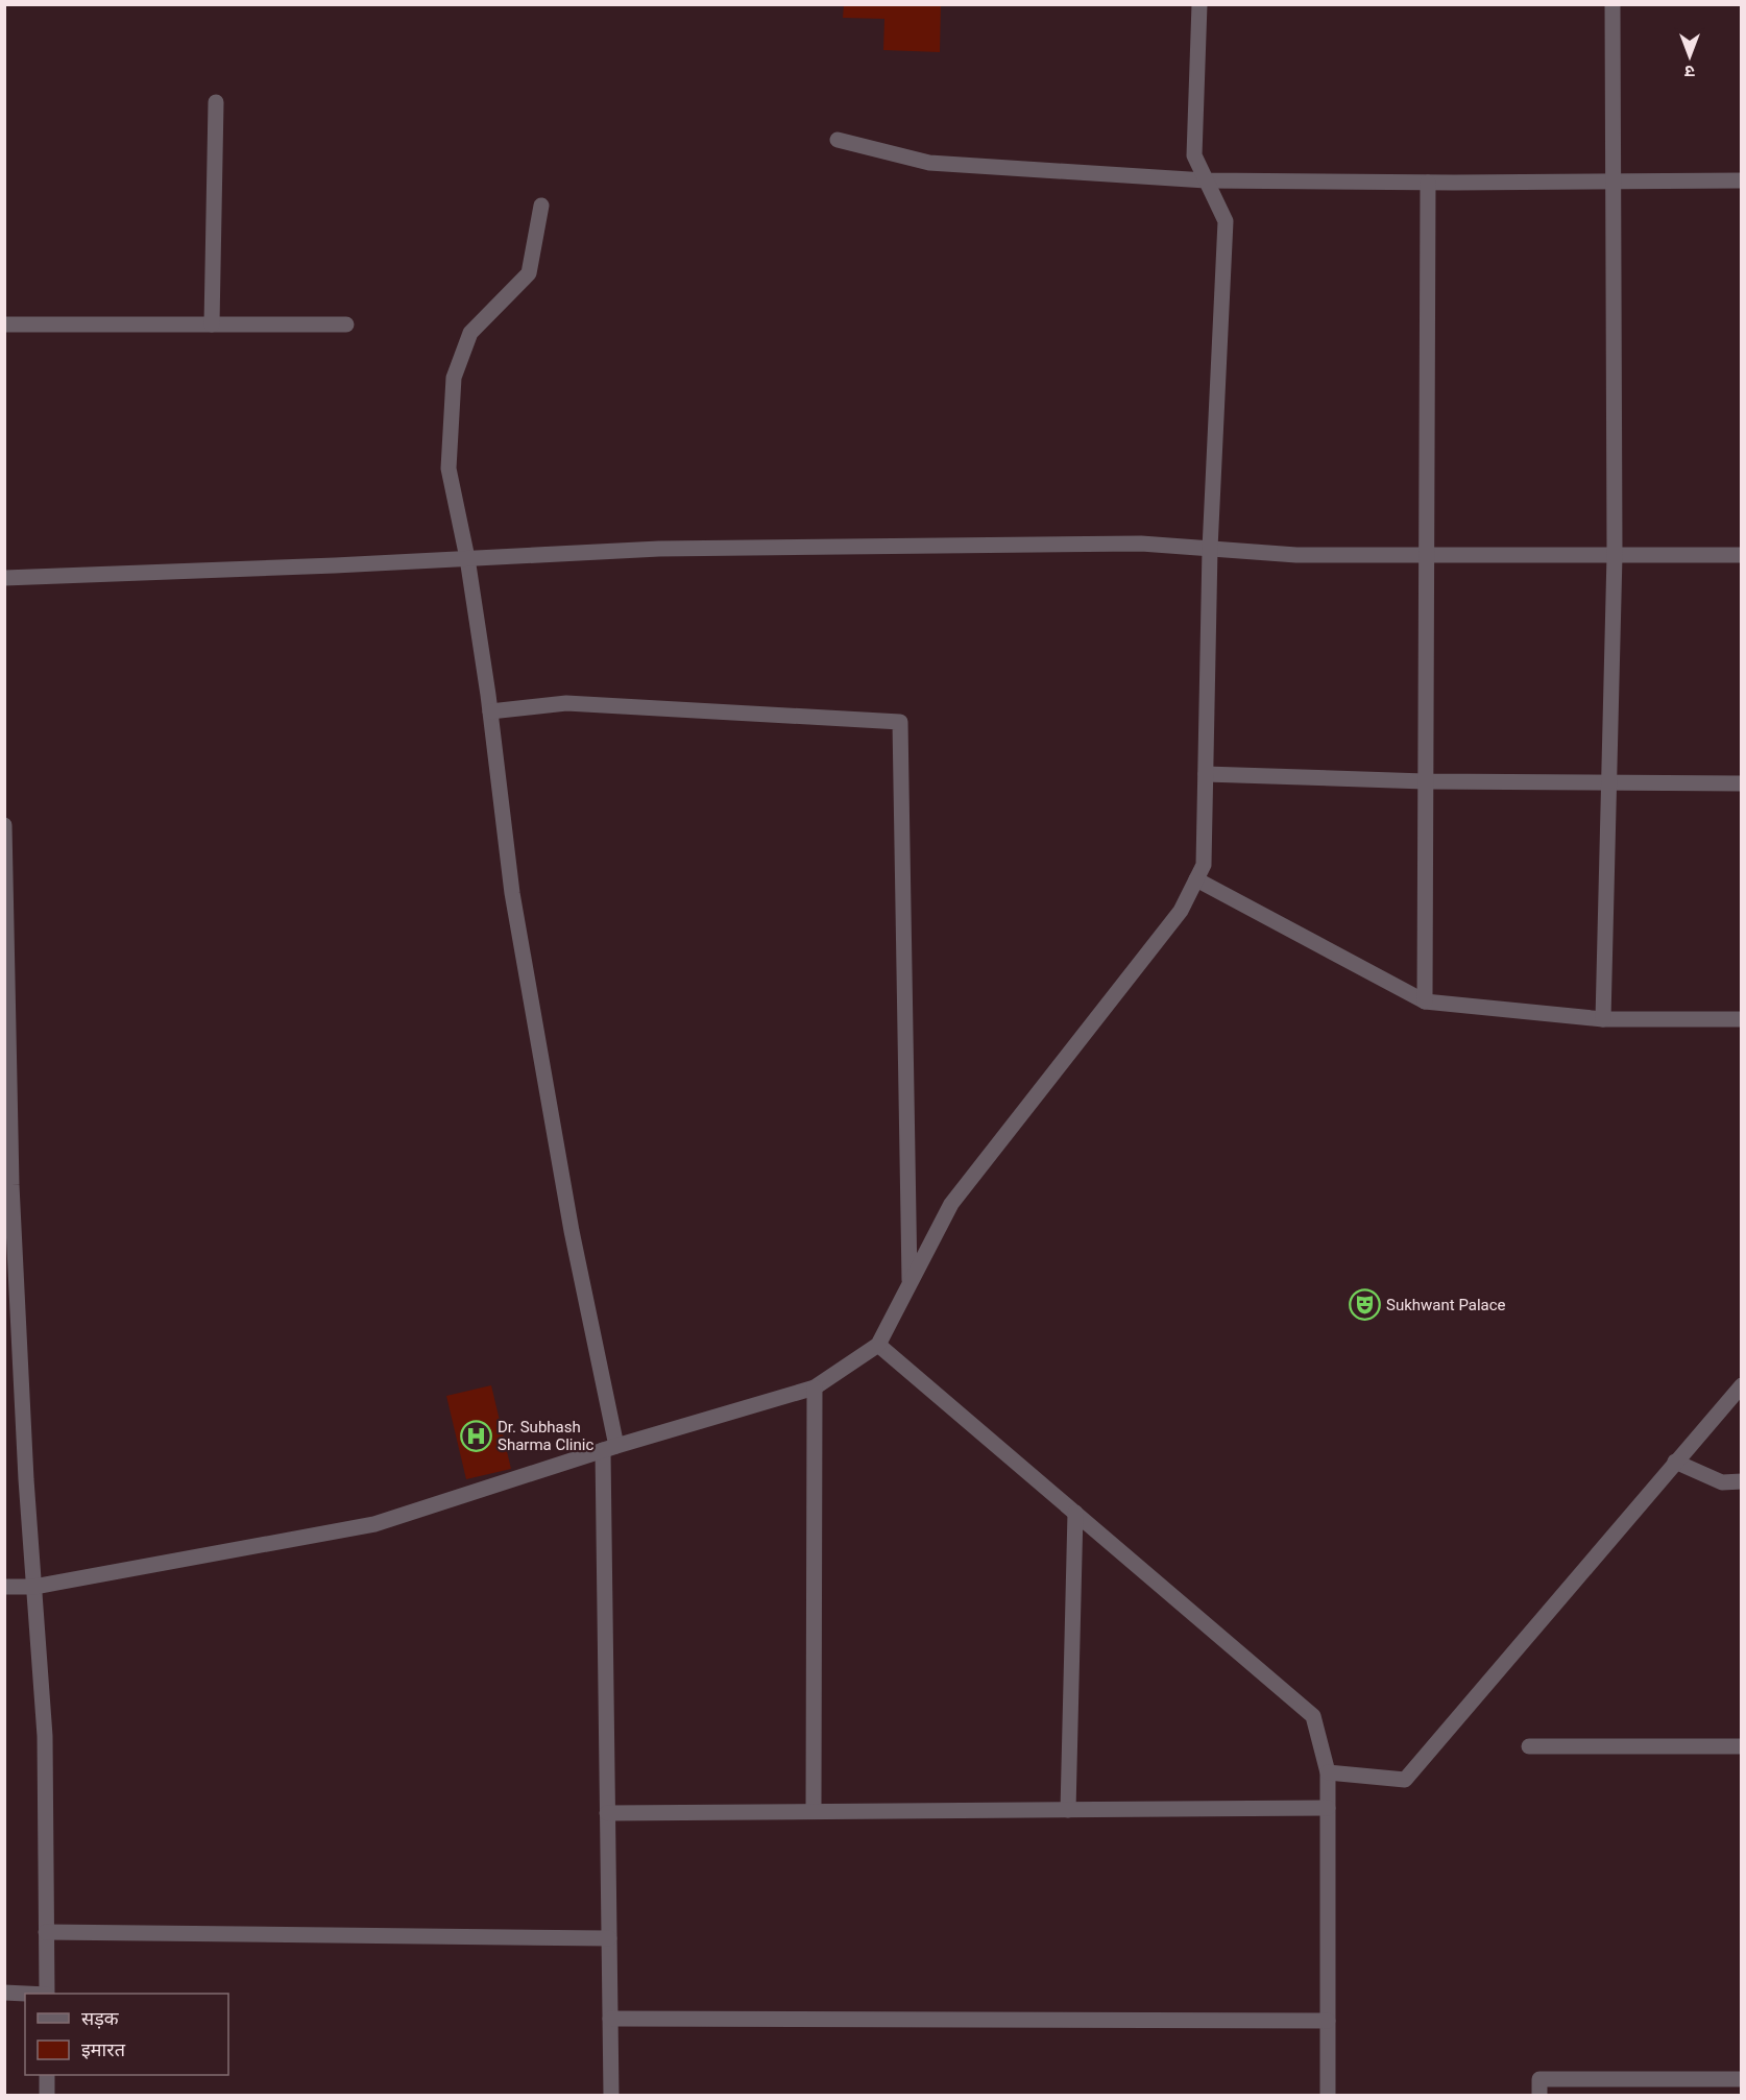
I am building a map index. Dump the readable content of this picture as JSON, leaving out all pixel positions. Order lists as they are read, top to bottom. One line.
{"places":{"theatre":["Sukhwant Palace"],"hospital":["Dr. Subhash Sharma Clinic"]},"legend":["सड़क","इमारत"],"north":"bottom"}
